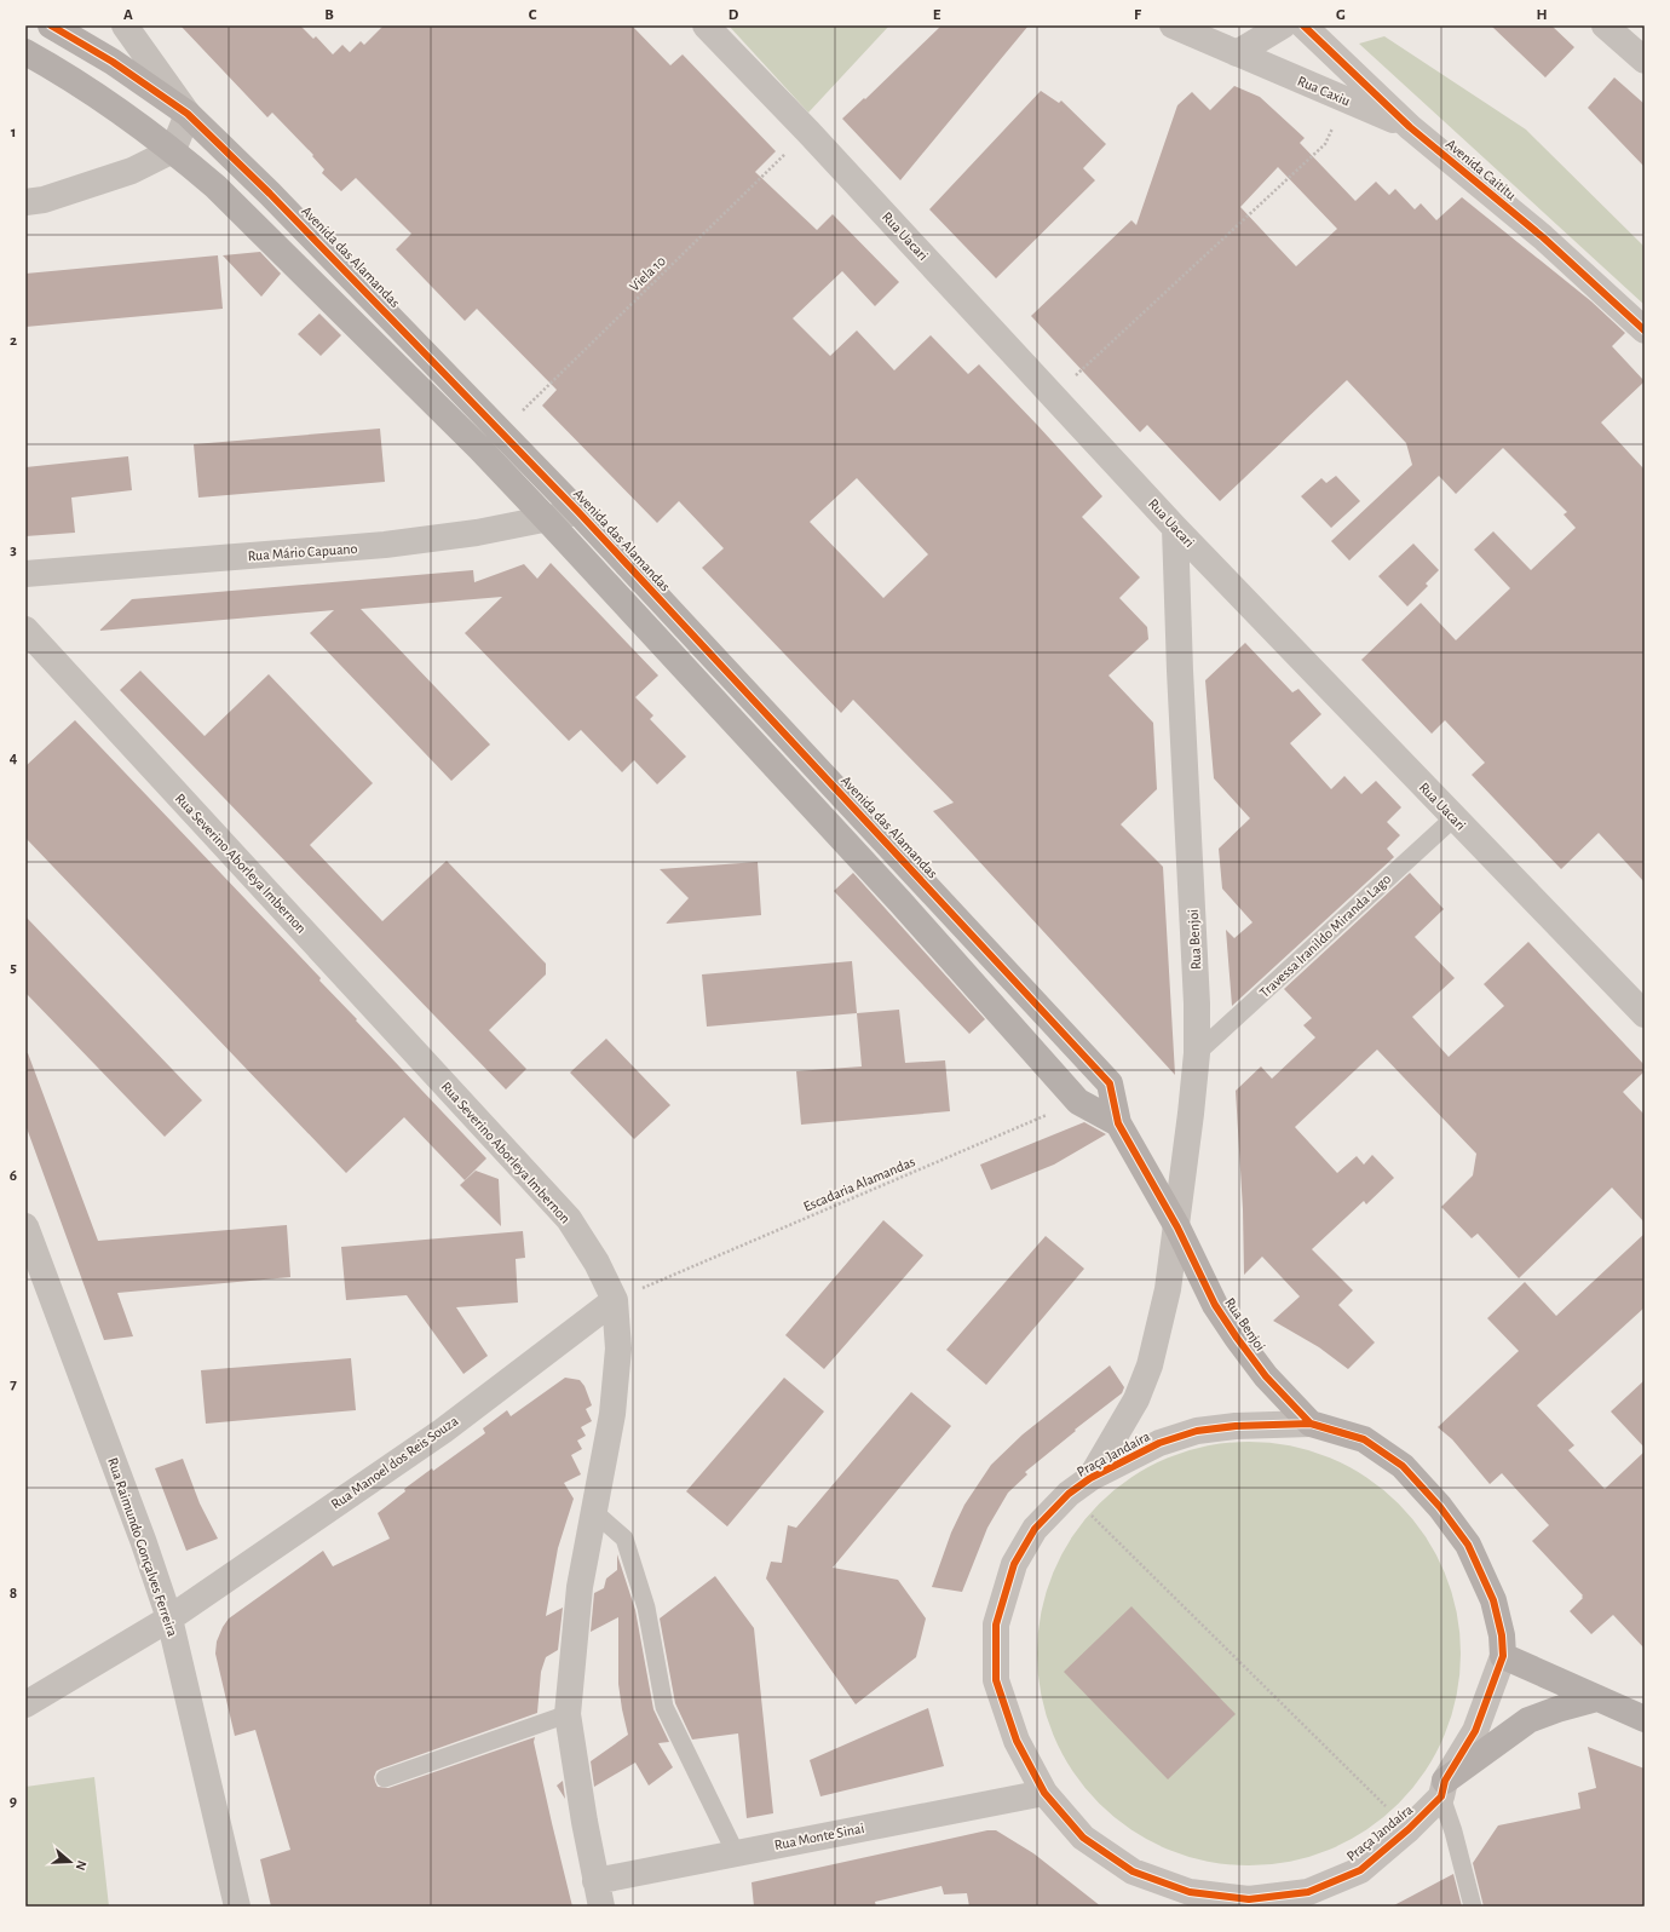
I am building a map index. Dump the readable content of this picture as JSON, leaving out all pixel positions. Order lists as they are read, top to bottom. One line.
{"streets":{"street":["Rua Caxiu","Avenida Caititu","Rua Uacari","Avenida das Alamandas","Rua Mário Capuano","Rua Severino Aborleya Imbernon","Rua Benjoi","Praça Jandaíra","Rua Manoel dos Reis Souza","Rua Raimundo Gonçalves Ferreira","Rua Monte Sinai"],"lane":["Travessa Iranildo Miranda Lago"],"path":["Viela 10","Escadaria Alamandas"]},"crossings":[["Rua Caxiu","Avenida Caititu"],["Rua Uacari","Viela 10"],["Rua Uacari","Travessa Iranildo Miranda Lago"],["Rua Uacari","Rua Benjoi"],["Avenida das Alamandas","Viela 10"],["Avenida das Alamandas","Rua Mário Capuano"],["Rua Severino Aborleya Imbernon","Escadaria Alamandas"],["Rua Severino Aborleya Imbernon","Rua Manoel dos Reis Souza"],["Rua Severino Aborleya Imbernon","Rua Monte Sinai"],["Travessa Iranildo Miranda Lago","Rua Benjoi"],["Rua Benjoi","Praça Jandaíra"],["Escadaria Alamandas","Rua Manoel dos Reis Souza"],["Praça Jandaíra","Rua Monte Sinai"],["Rua Manoel dos Reis Souza","Rua Raimundo Gonçalves Ferreira"]],"north":"right","grid":{"columns":["A","B","C","D","E","F","G","H"],"rows":["1","2","3","4","5","6","7","8","9"]}}
